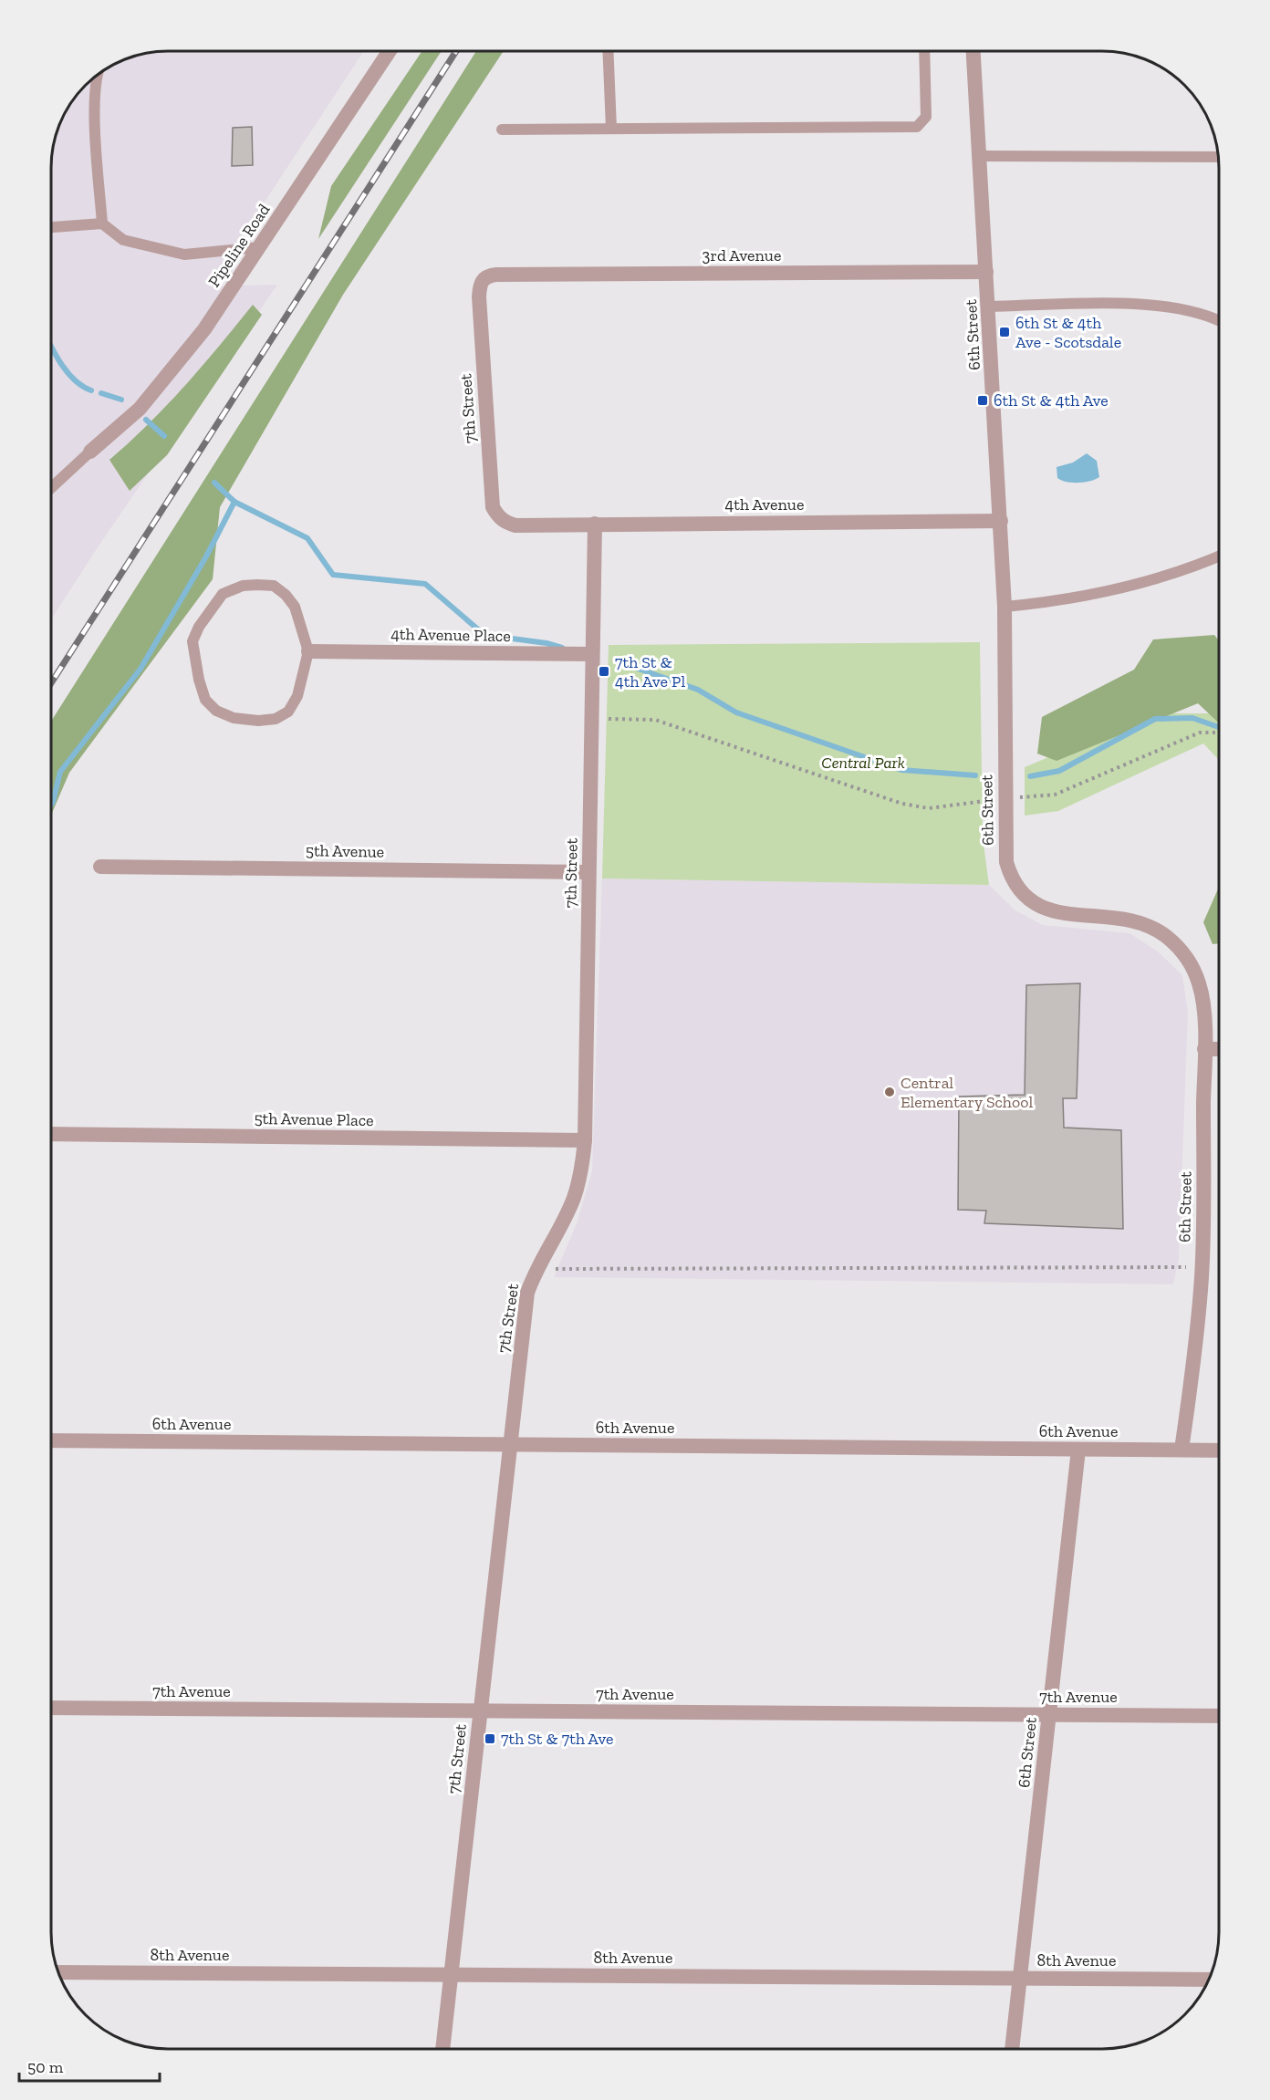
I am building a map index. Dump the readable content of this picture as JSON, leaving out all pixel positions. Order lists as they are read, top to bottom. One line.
{"streets":{"street":["Pipeline Road","3rd Avenue","6th Street","7th Street","4th Avenue","4th Avenue Place","5th Avenue","5th Avenue Place","6th Avenue","7th Avenue","8th Avenue"]},"crossings":[["3rd Avenue","6th Street"],["3rd Avenue","7th Street"],["6th Street","4th Avenue"],["6th Street","6th Avenue"],["6th Street","7th Avenue"],["6th Street","8th Avenue"],["7th Street","4th Avenue"],["7th Street","4th Avenue Place"],["7th Street","5th Avenue"],["7th Street","5th Avenue Place"],["7th Street","6th Avenue"],["7th Street","7th Avenue"],["7th Street","8th Avenue"]],"parks":["Central Park"],"places":{"transit":["6th St & 4th Ave - Scotsdale","6th St & 4th Ave","7th St & 4th Ave Pl","7th St & 7th Ave"],"other":["Central Elementary School"]},"scale_bar":"50 m"}
